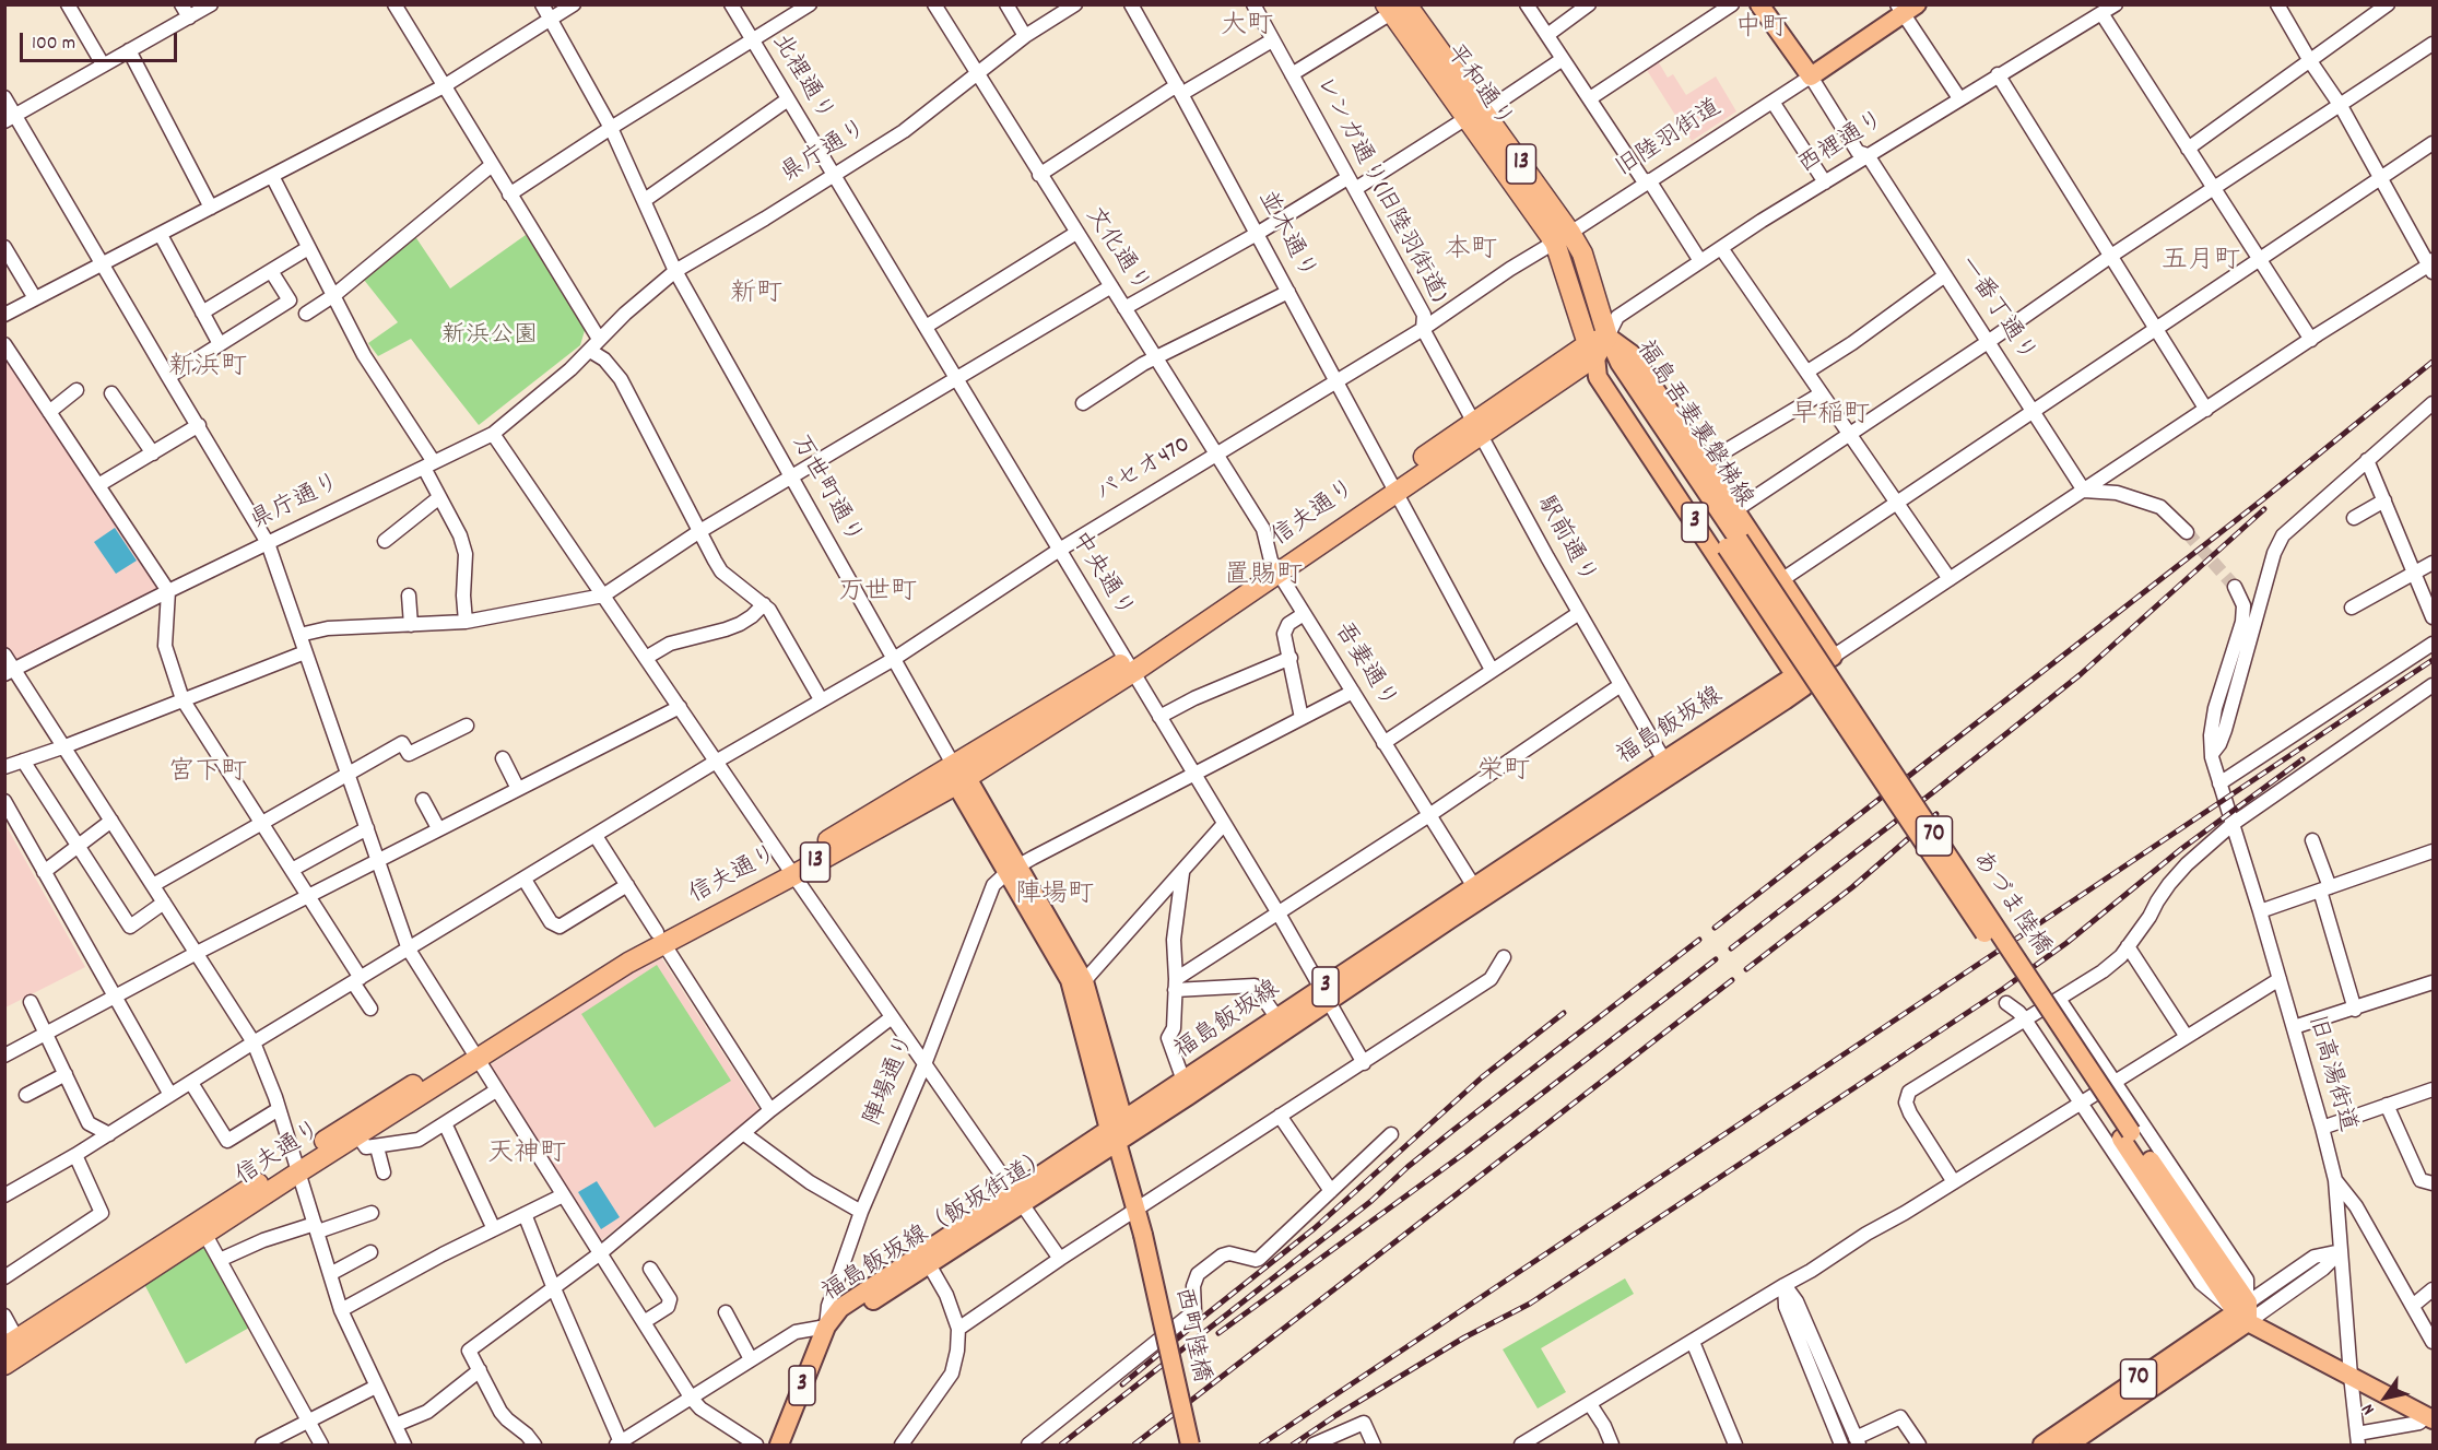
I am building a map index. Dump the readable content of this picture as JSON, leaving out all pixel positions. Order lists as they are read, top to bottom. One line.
{"streets":{"highway":["平和通り","13","信夫通り"],"main road":["福島吾妻裏磐梯線","3","福島飯坂線","70","あづま陸橋","福島飯坂線（飯坂街道）","西町陸橋"],"street":["北裡通り","旧陸羽街道","西裡通り","県庁通り","レンガ通り(旧陸羽街道)","並木通り","文化通り","一番丁通り","パセオ470","万世町通り","駅前通り","中央通り","吾妻通り","旧高湯街道","陣場通り"]},"crossings":[["北裡通り","県庁通り"],["北裡通り","中央通り"],["平和通り","旧陸羽街道"],["平和通り","西裡通り"],["平和通り","福島吾妻裏磐梯線"],["平和通り","信夫通り"],["平和通り","3"],["旧陸羽街道","レンガ通り(旧陸羽街道)"],["旧陸羽街道","一番丁通り"],["旧陸羽街道","パセオ470"],["旧陸羽街道","駅前通り"],["西裡通り","一番丁通り"],["西裡通り","福島吾妻裏磐梯線"],["西裡通り","信夫通り"],["西裡通り","3"],["県庁通り","文化通り"],["県庁通り","万世町通り"],["県庁通り","中央通り"],["レンガ通り(旧陸羽街道)","パセオ470"],["レンガ通り(旧陸羽街道)","駅前通り"],["並木通り","パセオ470"],["並木通り","信夫通り"],["文化通り","パセオ470"],["文化通り","吾妻通り"],["福島吾妻裏磐梯線","信夫通り"],["福島吾妻裏磐梯線","3"],["福島吾妻裏磐梯線","あづま陸橋"],["パセオ470","万世町通り"],["パセオ470","駅前通り"],["パセオ470","中央通り"],["パセオ470","吾妻通り"],["万世町通り","信夫通り"],["信夫通り","3"],["信夫通り","駅前通り"],["信夫通り","中央通り"],["信夫通り","吾妻通り"],["3","福島飯坂線"],["駅前通り","福島飯坂線"],["中央通り","福島飯坂線"],["吾妻通り","福島飯坂線"],["福島飯坂線","福島飯坂線（飯坂街道）"],["福島飯坂線","西町陸橋"],["70","あづま陸橋"],["陣場通り","福島飯坂線（飯坂街道）"],["福島飯坂線（飯坂街道）","西町陸橋"]],"districts":["大町","中町","本町","五月町","新町","新浜町","早稲町","置賜町","万世町","栄町","宮下町","陣場町","天神町"],"parks":["新浜公園"],"scale_bar":"100 m","north":"bottom left"}
